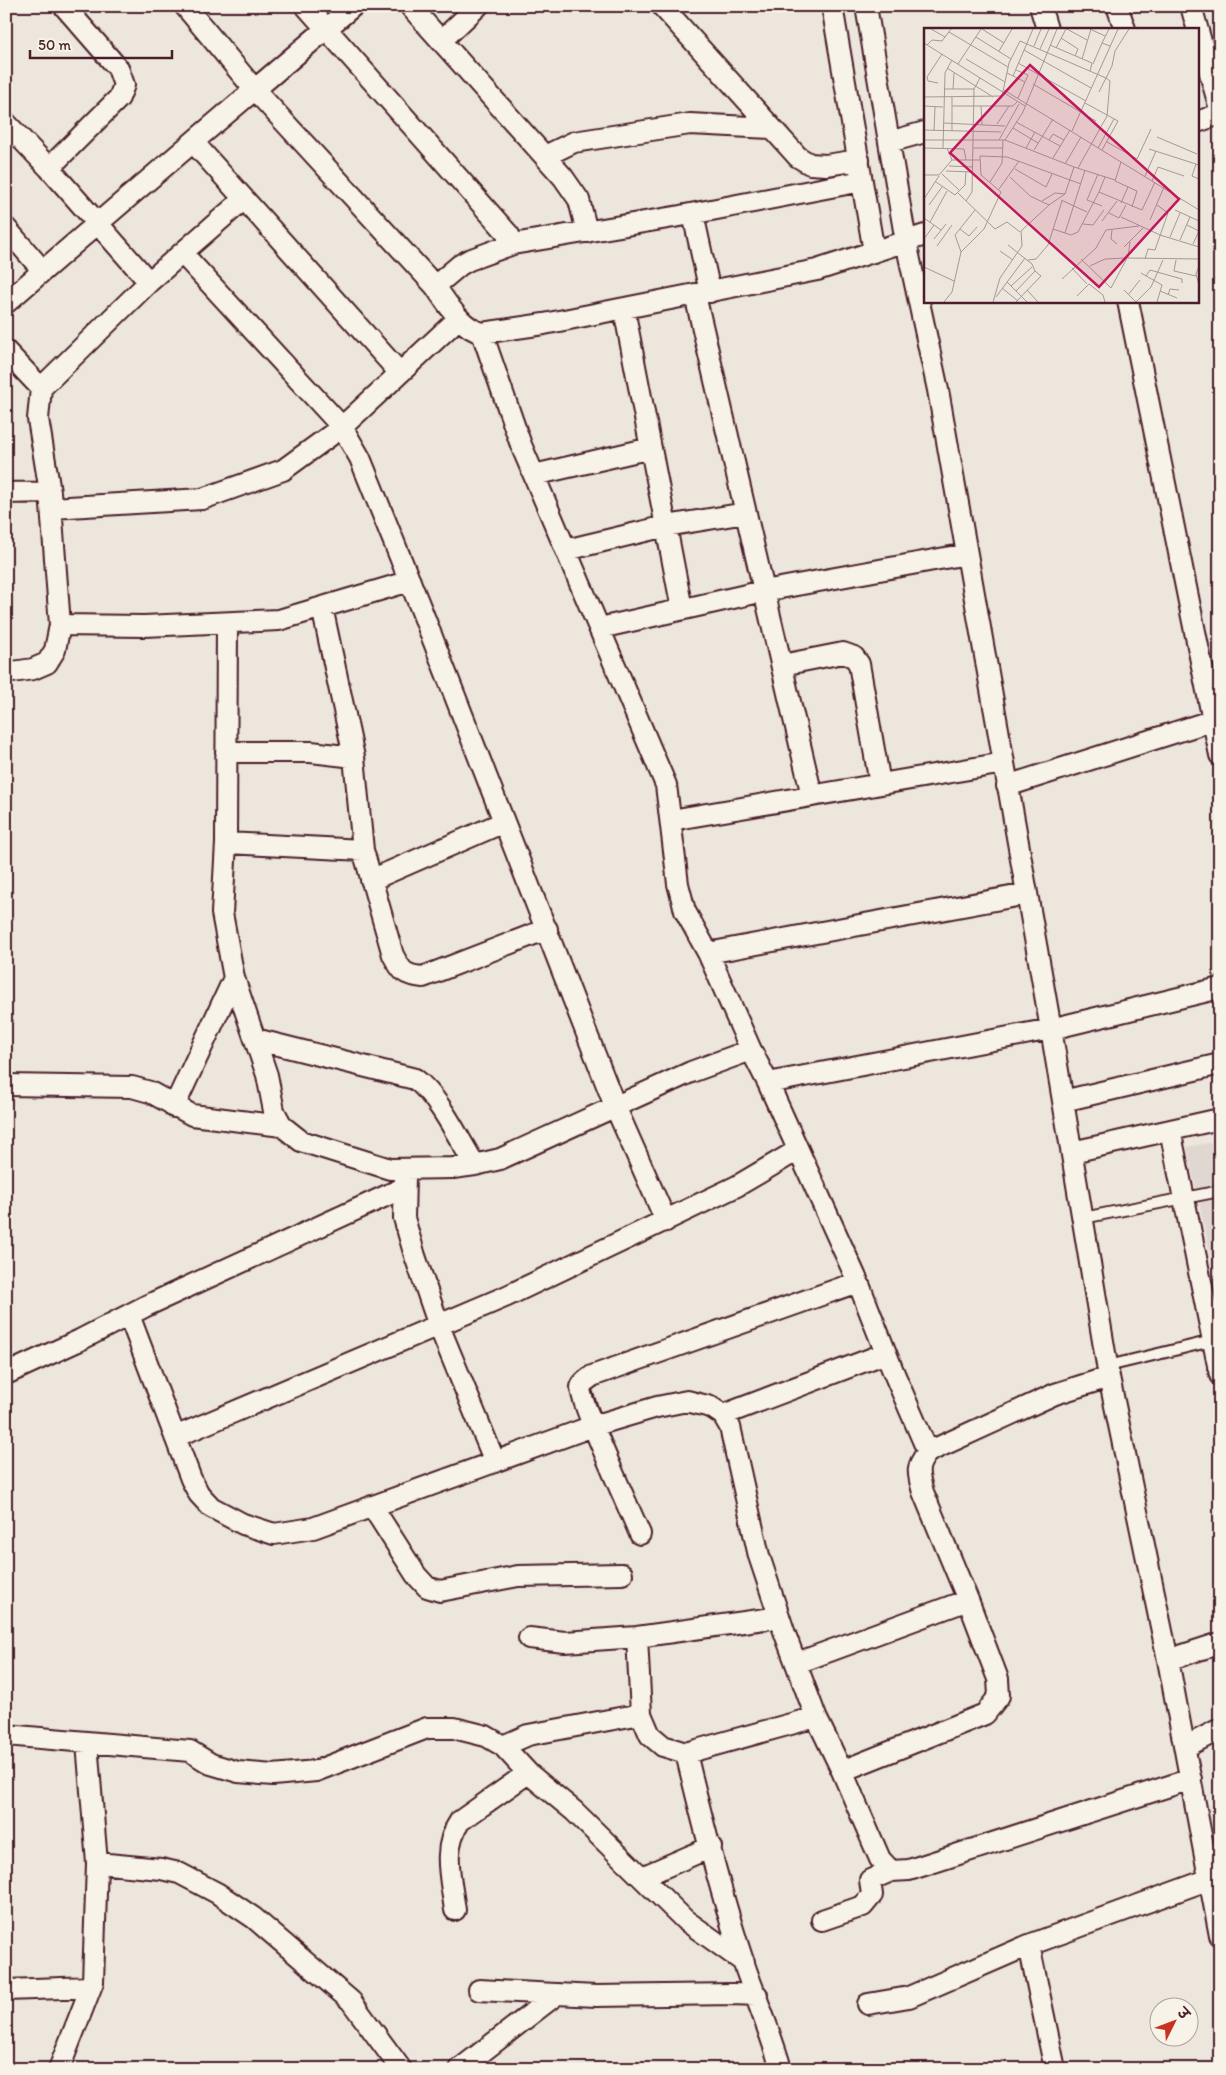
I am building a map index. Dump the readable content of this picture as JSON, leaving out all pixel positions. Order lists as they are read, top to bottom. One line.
{"scale_bar":"50 m","north":"top right"}
